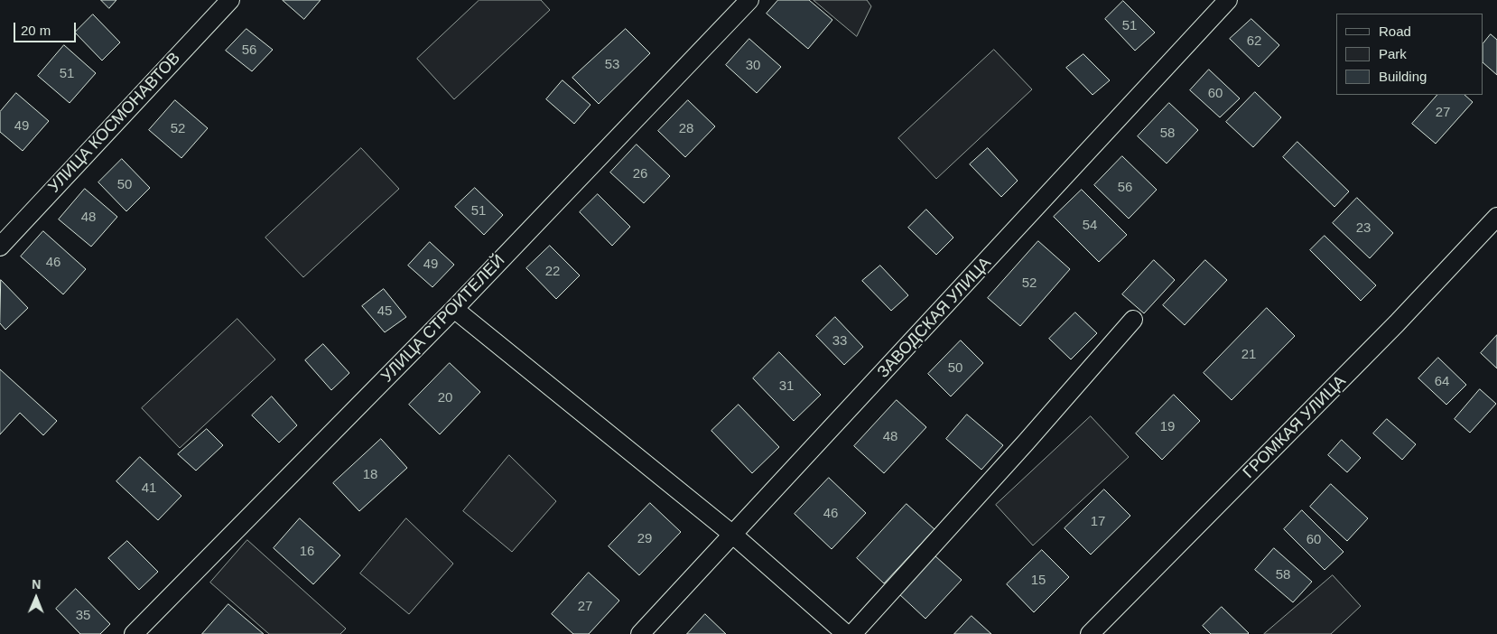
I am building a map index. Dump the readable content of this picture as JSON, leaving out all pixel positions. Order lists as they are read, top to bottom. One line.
{"streets":{"street":["УЛИЦА КОСМОНАВТОВ","ЗАВОДСКАЯ УЛИЦА","УЛИЦА СТРОИТЕЛЕЙ","ГРОМКАЯ УЛИЦА"]},"house_numbers":["51","62","56","53","30","51","60","27","49","52","28","58","26","50","56","51","48","54","23","46","49","22","52","45","33","21","50","64","31","20","19","48","18","41","46","17","29","60","16","58","15","27","35"],"legend":["Road","Park","Building"],"scale_bar":"20 m","north":"top"}
